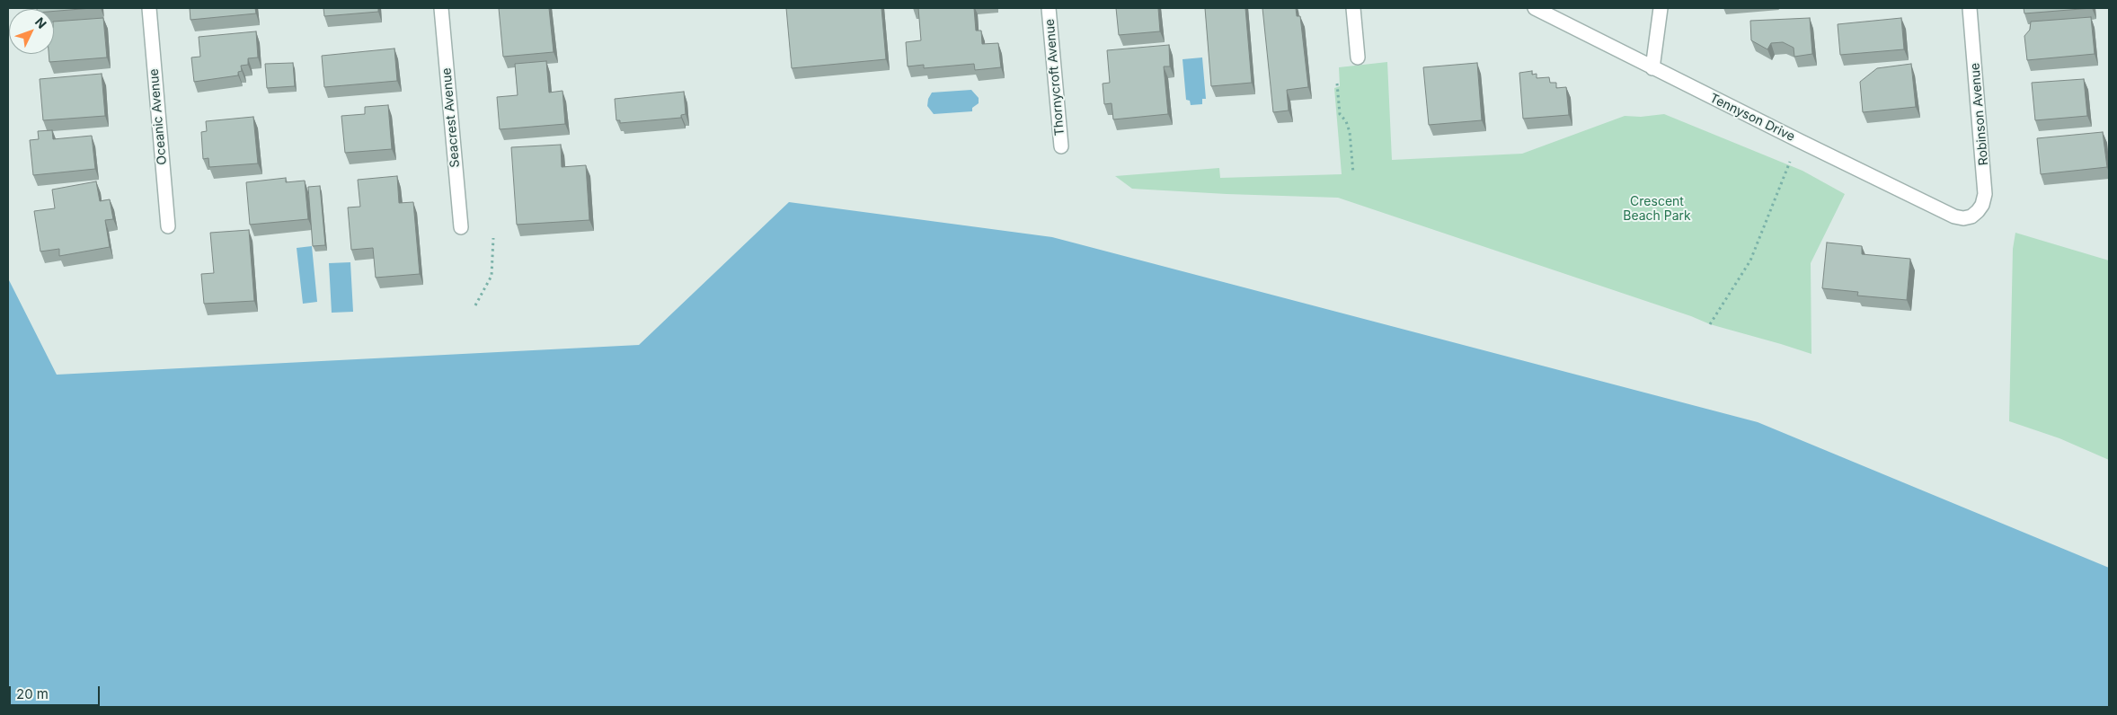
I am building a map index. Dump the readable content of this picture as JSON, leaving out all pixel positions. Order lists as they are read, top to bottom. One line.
{"streets":{"street":["Thornycroft Avenue","Robinson Avenue","Oceanic Avenue","Seacrest Avenue","Tennyson Drive"]},"crossings":[["Robinson Avenue","Tennyson Drive"]],"parks":["Crescent Beach Park"],"scale_bar":"20 m","north":"top right"}
